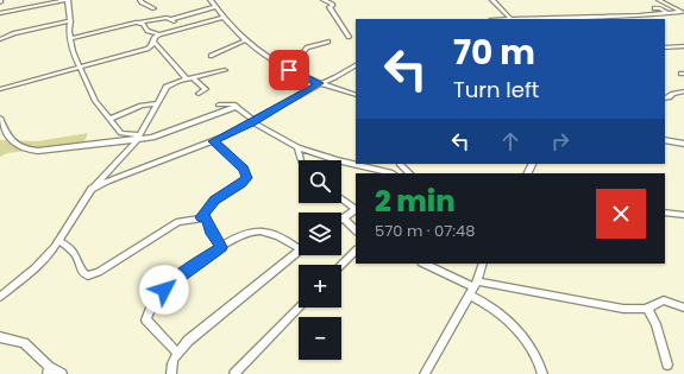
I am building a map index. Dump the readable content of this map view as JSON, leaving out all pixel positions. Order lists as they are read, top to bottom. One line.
{"page":{"turn":["70 m","Turn left"],"map_buttons":["+","−"],"heading":["2 min","570 m · 07:48"]}}
